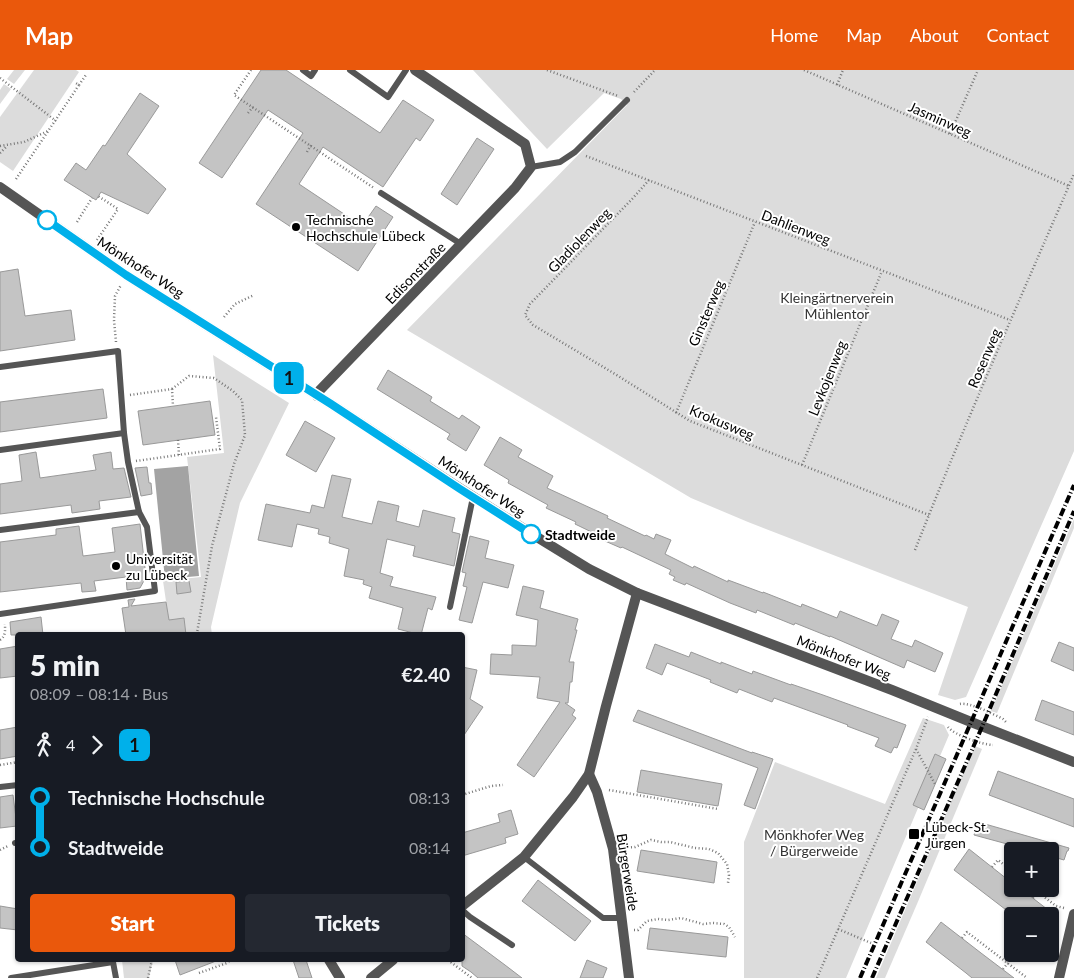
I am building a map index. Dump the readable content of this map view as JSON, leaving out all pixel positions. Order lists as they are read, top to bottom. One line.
{"streets":{"street":["Mönkhofer Weg","Edisonstraße","Bürgerweide"],"path":["Jasminweg","Dahlienweg","Gladiolenweg","Ginsterweg","Rosenweg","Levkojenweg","Krokusweg"]},"crossings":[["Jasminweg","Rosenweg"],["Dahlienweg","Gladiolenweg"],["Dahlienweg","Ginsterweg"],["Dahlienweg","Rosenweg"],["Dahlienweg","Levkojenweg"],["Gladiolenweg","Krokusweg"],["Mönkhofer Weg","Edisonstraße"],["Ginsterweg","Krokusweg"],["Rosenweg","Krokusweg"],["Levkojenweg","Krokusweg"]],"parks":["Kleingärtnerverein Mühlentor","Mönkhofer Weg / Bürgerweide"],"places":{"other":["Technische Hochschule Lübeck","Stadtweide","Universität zu Lübeck"],"transit":["Lübeck-St. Jürgen"]},"lines":["bus line 1"],"page":{"header":"Map","nav":["Home","Map","About","Contact"],"on_map":"1","heading":["5 min","08:09 – 08:14 · Bus","€2.40"],"legs":["4","1"],"list":[{"name":"Technische Hochschule","value":"08:13"},{"name":"Stadtweide","value":"08:14"}],"map_buttons":["+","−"],"buttons":["Start","Tickets"]}}
